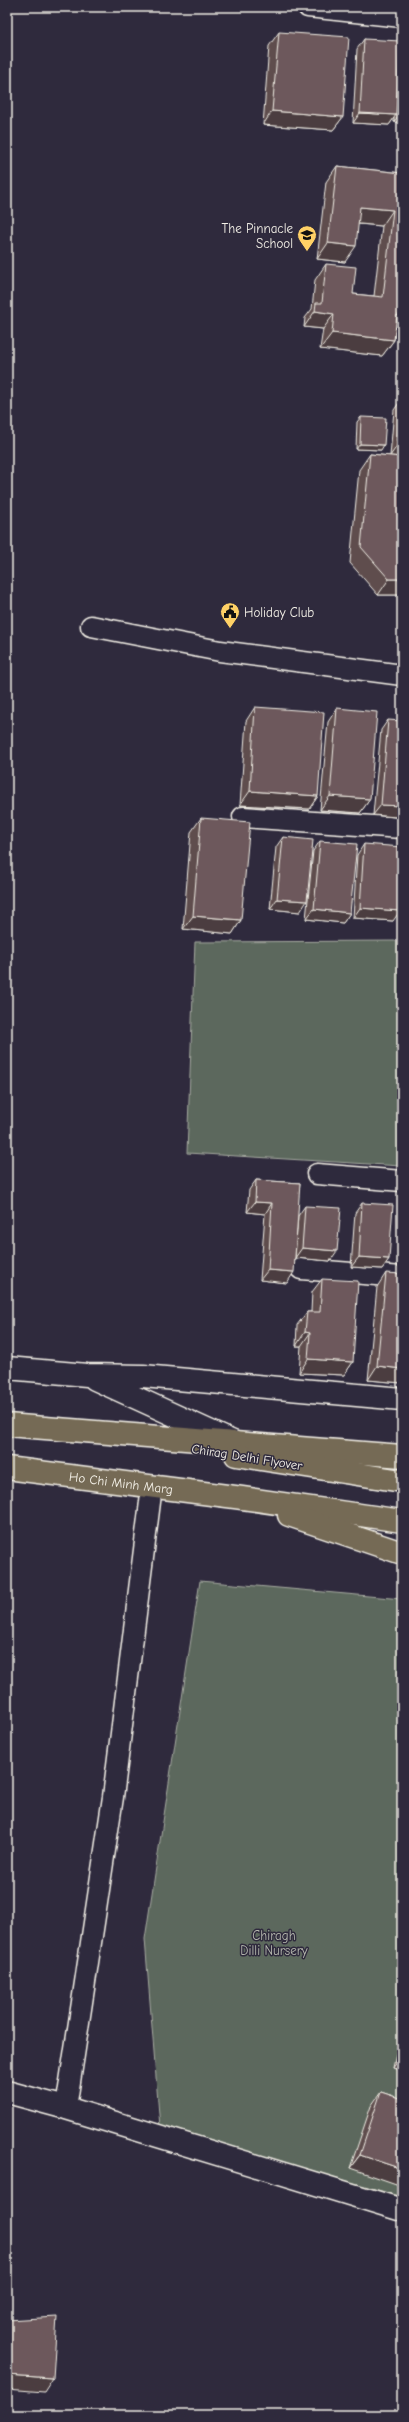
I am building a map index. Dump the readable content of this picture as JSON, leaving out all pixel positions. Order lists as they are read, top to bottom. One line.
{"streets":{"main road":["Chirag Delhi Flyover","Ho Chi Minh Marg"]},"parks":["Chiragh Dilli Nursery"],"places":{"school or university":["The Pinnacle School"],"public building":["Holiday Club"]}}
